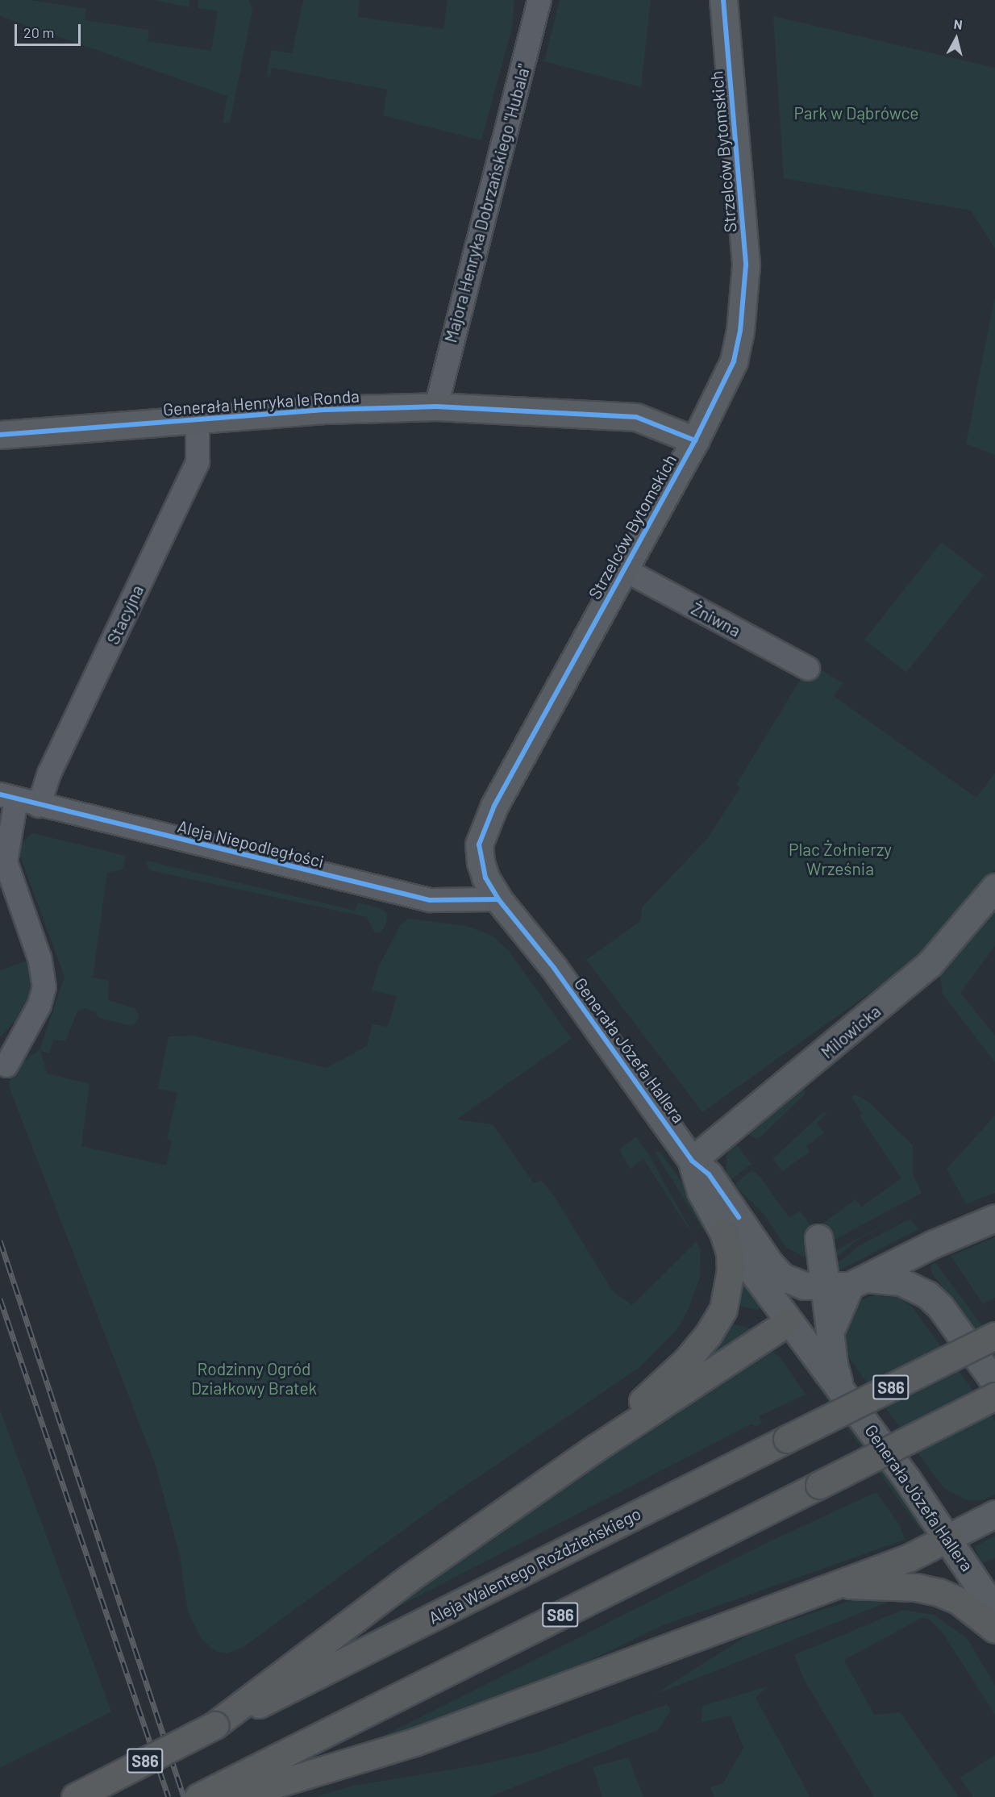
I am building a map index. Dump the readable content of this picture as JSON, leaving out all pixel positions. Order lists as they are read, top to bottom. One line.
{"streets":{"highway":["S86","Aleja Walentego Roździeńskiego"],"street":["Strzelców Bytomskich","Majora Henryka Dobrzańskiego \"Hubala\"","Generała Henryka le Ronda","Stacyjna","Żniwna","Aleja Niepodległości","Milowicka","Generała Józefa Hallera"]},"crossings":[["Strzelców Bytomskich","Generała Henryka le Ronda"],["Strzelców Bytomskich","Żniwna"],["Strzelców Bytomskich","Aleja Niepodległości"],["Strzelców Bytomskich","Generała Józefa Hallera"],["Majora Henryka Dobrzańskiego \"Hubala\"","Generała Henryka le Ronda"],["Generała Henryka le Ronda","Stacyjna"],["Stacyjna","Aleja Niepodległości"],["Aleja Niepodległości","Generała Józefa Hallera"],["Milowicka","Generała Józefa Hallera"]],"parks":["Park w Dąbrówce","Plac Żołnierzy Września","Rodzinny Ogród Działkowy Bratek"],"scale_bar":"20 m","north":"top"}
